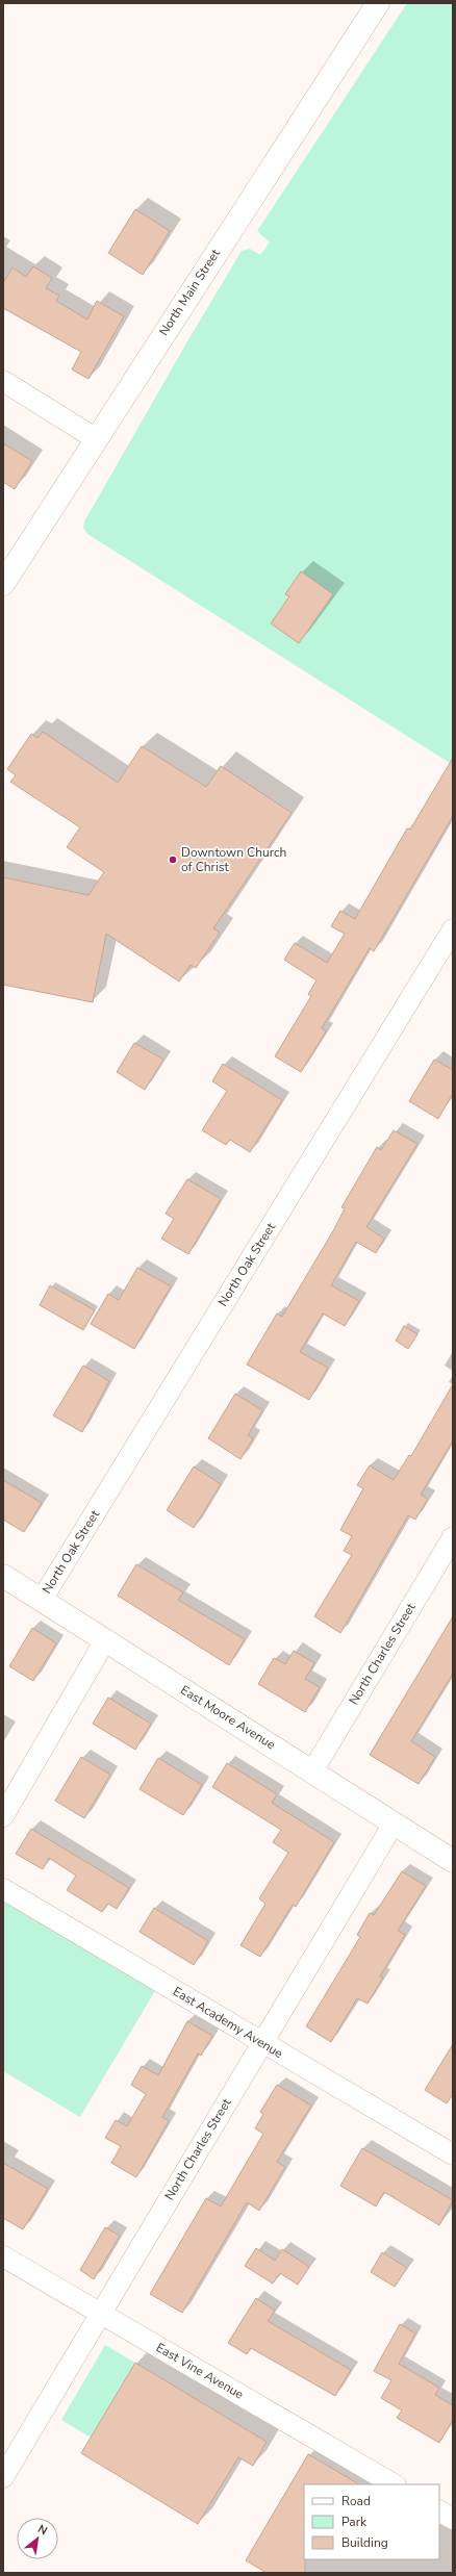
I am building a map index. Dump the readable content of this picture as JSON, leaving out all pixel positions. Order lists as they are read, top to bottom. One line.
{"streets":{"street":["North Main Street","North Oak Street","North Charles Street","East Moore Avenue","East Academy Avenue","East Vine Avenue"]},"crossings":[["North Oak Street","East Moore Avenue"],["North Charles Street","East Moore Avenue"],["North Charles Street","East Academy Avenue"],["North Charles Street","East Vine Avenue"]],"places":["Downtown Church of Christ"],"legend":["Road","Park","Building"],"north":"top right"}
